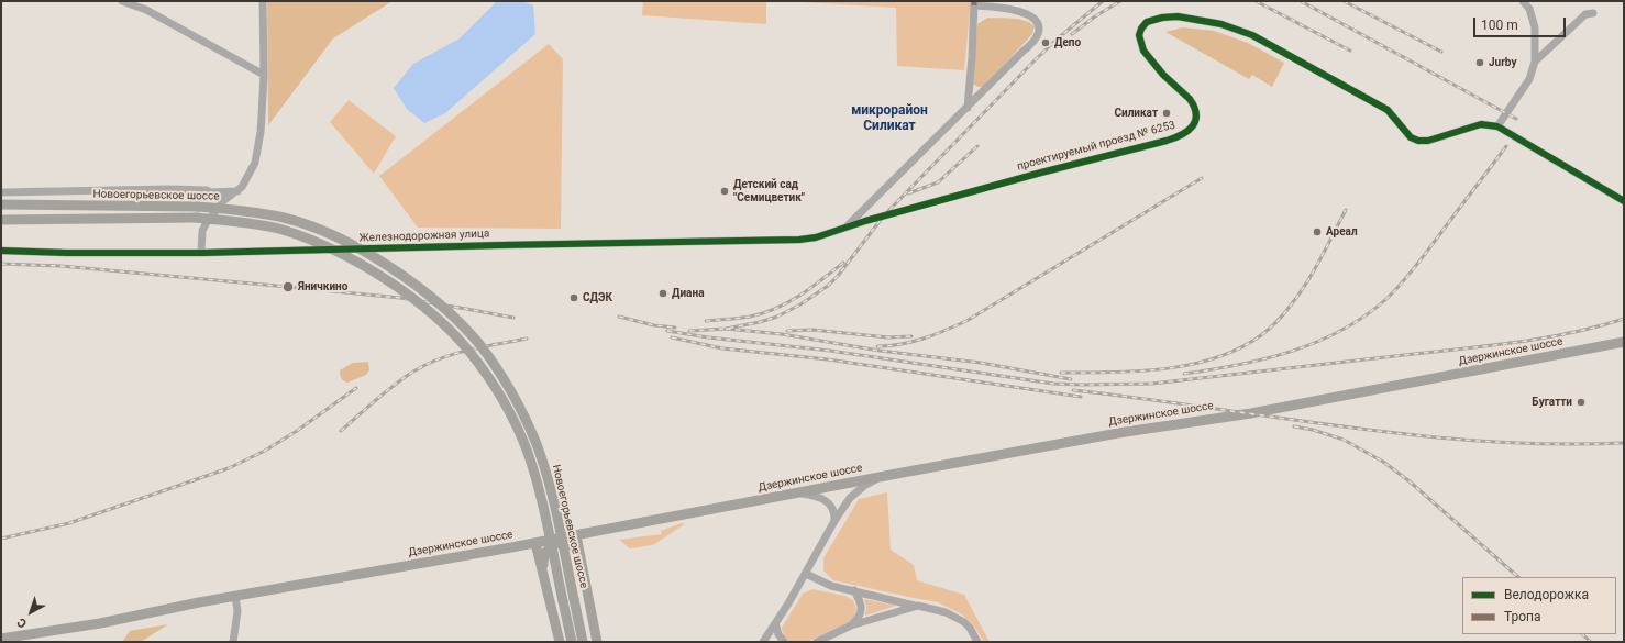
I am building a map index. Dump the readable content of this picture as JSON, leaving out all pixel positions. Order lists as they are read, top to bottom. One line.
{"streets":{"main road":["Новоегорьевское шоссе","Дзержинское шоссе"],"street":["проектируемый проезд № 6253","Железнодорожная улица"]},"crossings":[["проектируемый проезд № 6253","Железнодорожная улица"]],"districts":["микрорайон Силикат"],"places":["Депо","Jurby","Силикат","Детский сад \"Семицветик\"","Ареал","Яничкино","Диана","СДЭК","Бугатти"],"legend":["Велодорожка","Тропа"],"scale_bar":"100 m","north":"bottom left"}
